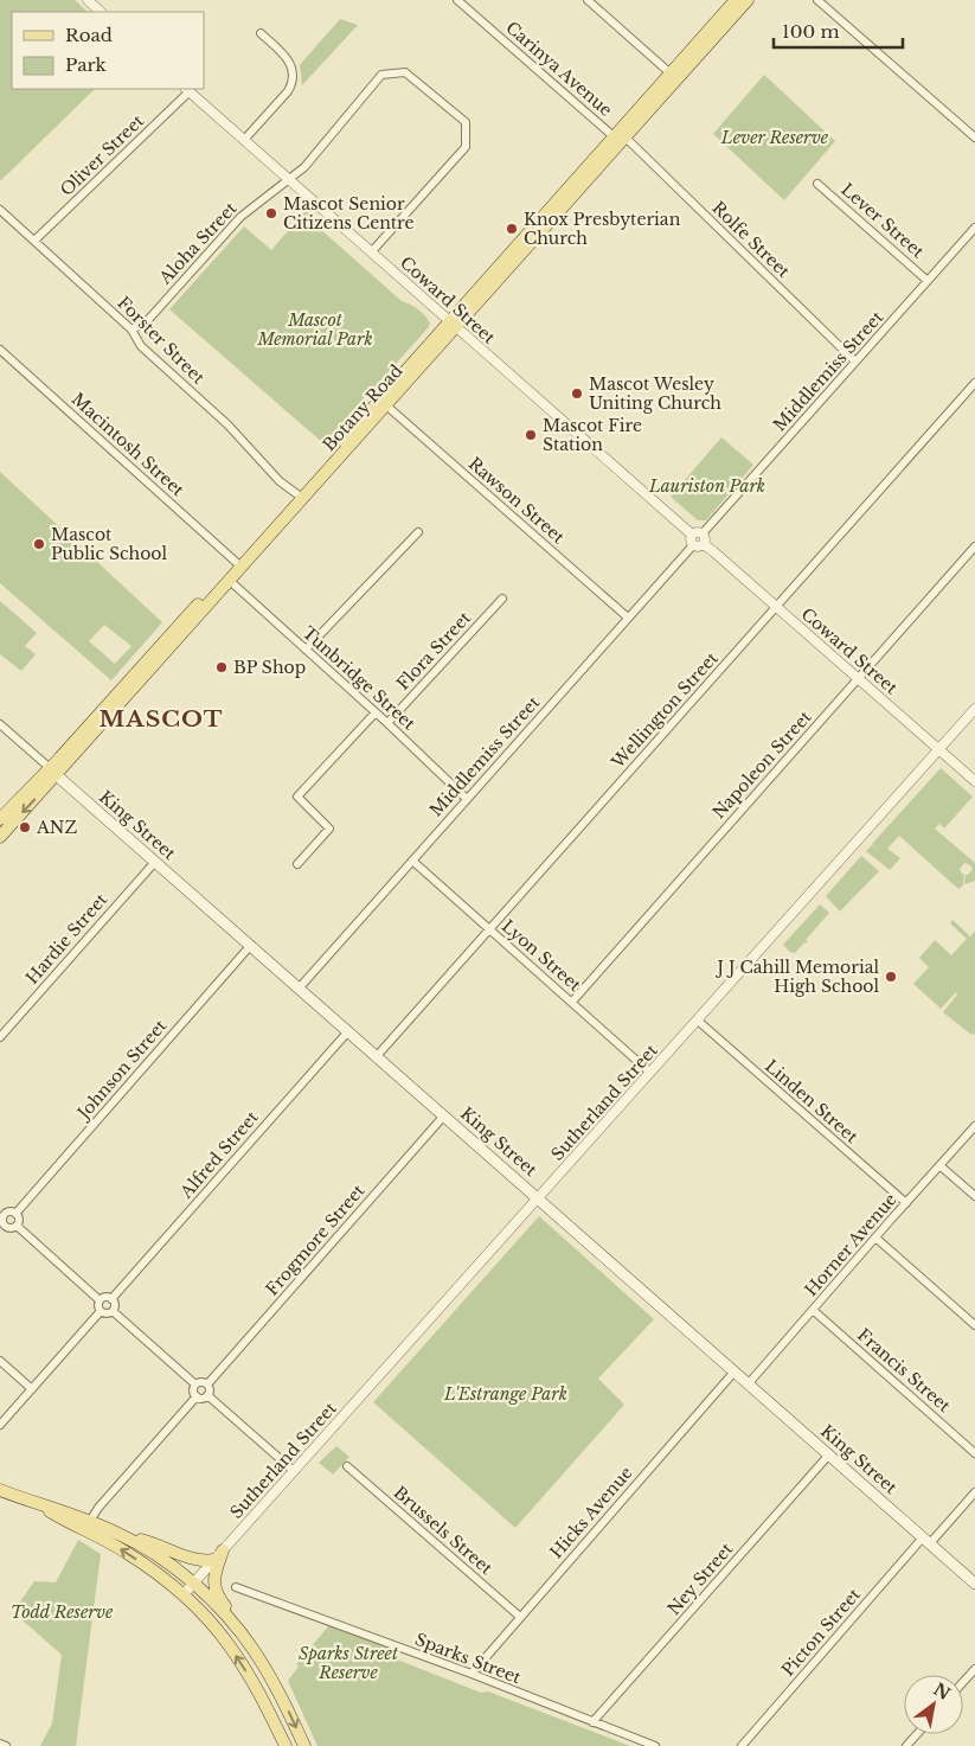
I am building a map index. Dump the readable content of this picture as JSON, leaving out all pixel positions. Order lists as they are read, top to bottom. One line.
{"streets":{"main road":["Botany Road","King Street"],"street":["Carinya Avenue","Oliver Street","Lever Street","Rolfe Street","Aloha Street","Coward Street","Forster Street","Middlemiss Street","Macintosh Street","Rawson Street","Flora Street","Tunbridge Street","Wellington Street","Napoleon Street","Hardie Street","Lyon Street","Johnson Street","Linden Street","Sutherland Street","Alfred Street","Frogmore Street","Horner Avenue","Francis Street","Hicks Avenue","Brussels Street","Ney Street","Picton Street","Sparks Street"]},"crossings":[["Carinya Avenue","Rolfe Street"],["Carinya Avenue","Botany Road"],["Oliver Street","Coward Street"],["Oliver Street","Forster Street"],["Lever Street","Middlemiss Street"],["Rolfe Street","Middlemiss Street"],["Rolfe Street","Botany Road"],["Aloha Street","Coward Street"],["Aloha Street","Forster Street"],["Coward Street","Middlemiss Street"],["Coward Street","Botany Road"],["Coward Street","Wellington Street"],["Coward Street","Napoleon Street"],["Coward Street","Sutherland Street"],["Forster Street","Botany Road"],["Middlemiss Street","Rawson Street"],["Middlemiss Street","Tunbridge Street"],["Middlemiss Street","King Street"],["Middlemiss Street","Lyon Street"],["Botany Road","Macintosh Street"],["Botany Road","Rawson Street"],["Botany Road","Tunbridge Street"],["Botany Road","King Street"],["Flora Street","Tunbridge Street"],["Wellington Street","King Street"],["Wellington Street","Lyon Street"],["Napoleon Street","Lyon Street"],["King Street","Hardie Street"],["King Street","Johnson Street"],["King Street","Sutherland Street"],["King Street","Alfred Street"],["King Street","Frogmore Street"],["King Street","Horner Avenue"],["King Street","Hicks Avenue"],["King Street","Ney Street"],["King Street","Picton Street"],["Lyon Street","Sutherland Street"],["Linden Street","Sutherland Street"],["Linden Street","Horner Avenue"],["Horner Avenue","Francis Street"],["Hicks Avenue","Brussels Street"],["Hicks Avenue","Sparks Street"],["Ney Street","Sparks Street"]],"districts":["MASCOT"],"parks":["Lever Reserve","Mascot Memorial Park","Lauriston Park","L'Estrange Park","Todd Reserve","Sparks Street Reserve"],"places":["Mascot Senior Citizens Centre","Knox Presbyterian Church","Mascot Wesley Uniting Church","Mascot Fire Station","Mascot Public School","BP Shop","ANZ","J J Cahill Memorial High School"],"legend":["Road","Park"],"scale_bar":"100 m","north":"top right"}
